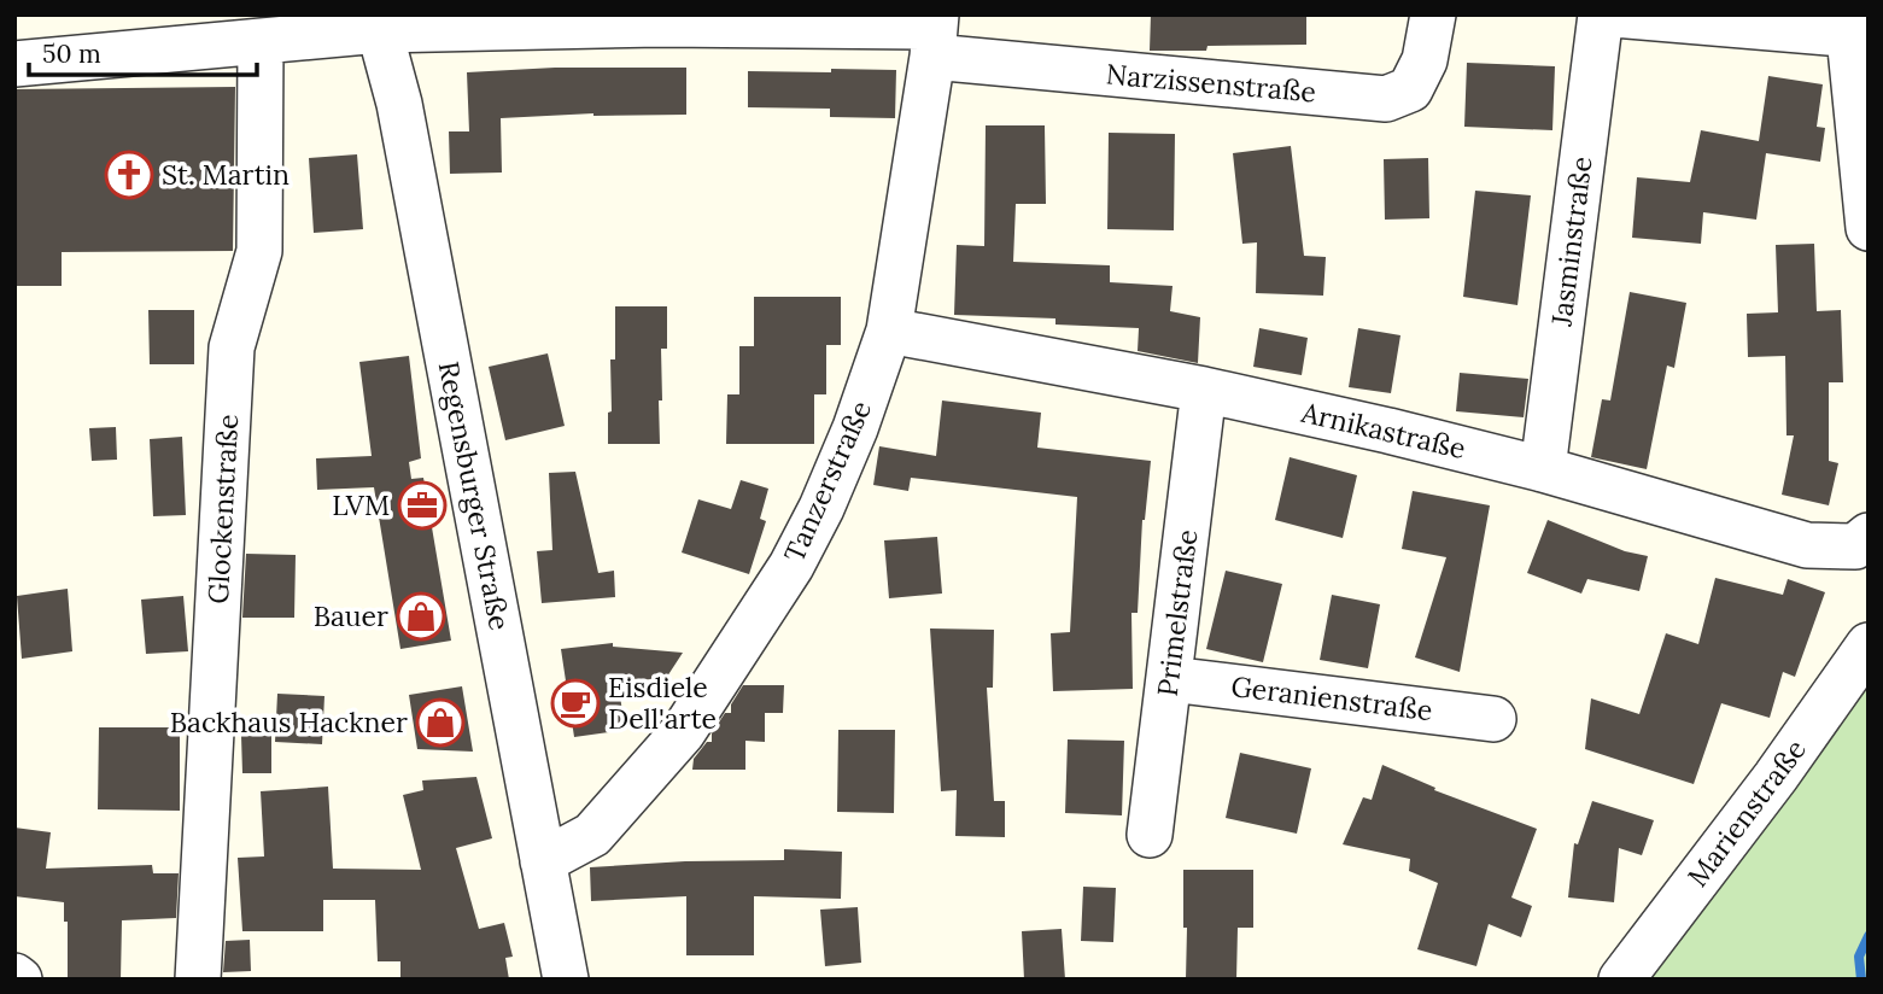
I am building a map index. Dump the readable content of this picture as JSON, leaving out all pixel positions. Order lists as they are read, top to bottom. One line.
{"streets":{"street":["Narzissenstraße","Jasminstraße","Arnikastraße","Tanzerstraße","Regensburger Straße","Glockenstraße","Primelstraße","Geranienstraße","Marienstraße"]},"crossings":[["Narzissenstraße","Tanzerstraße"],["Narzissenstraße","Regensburger Straße"],["Narzissenstraße","Glockenstraße"],["Jasminstraße","Arnikastraße"],["Arnikastraße","Tanzerstraße"],["Arnikastraße","Primelstraße"],["Tanzerstraße","Regensburger Straße"],["Primelstraße","Geranienstraße"]],"places":{"church":["St. Martin"],"office":["LVM"],"shop":["Bauer","Backhaus Hackner"],"cafe":["Eisdiele Dell'arte"]},"scale_bar":"50 m"}
